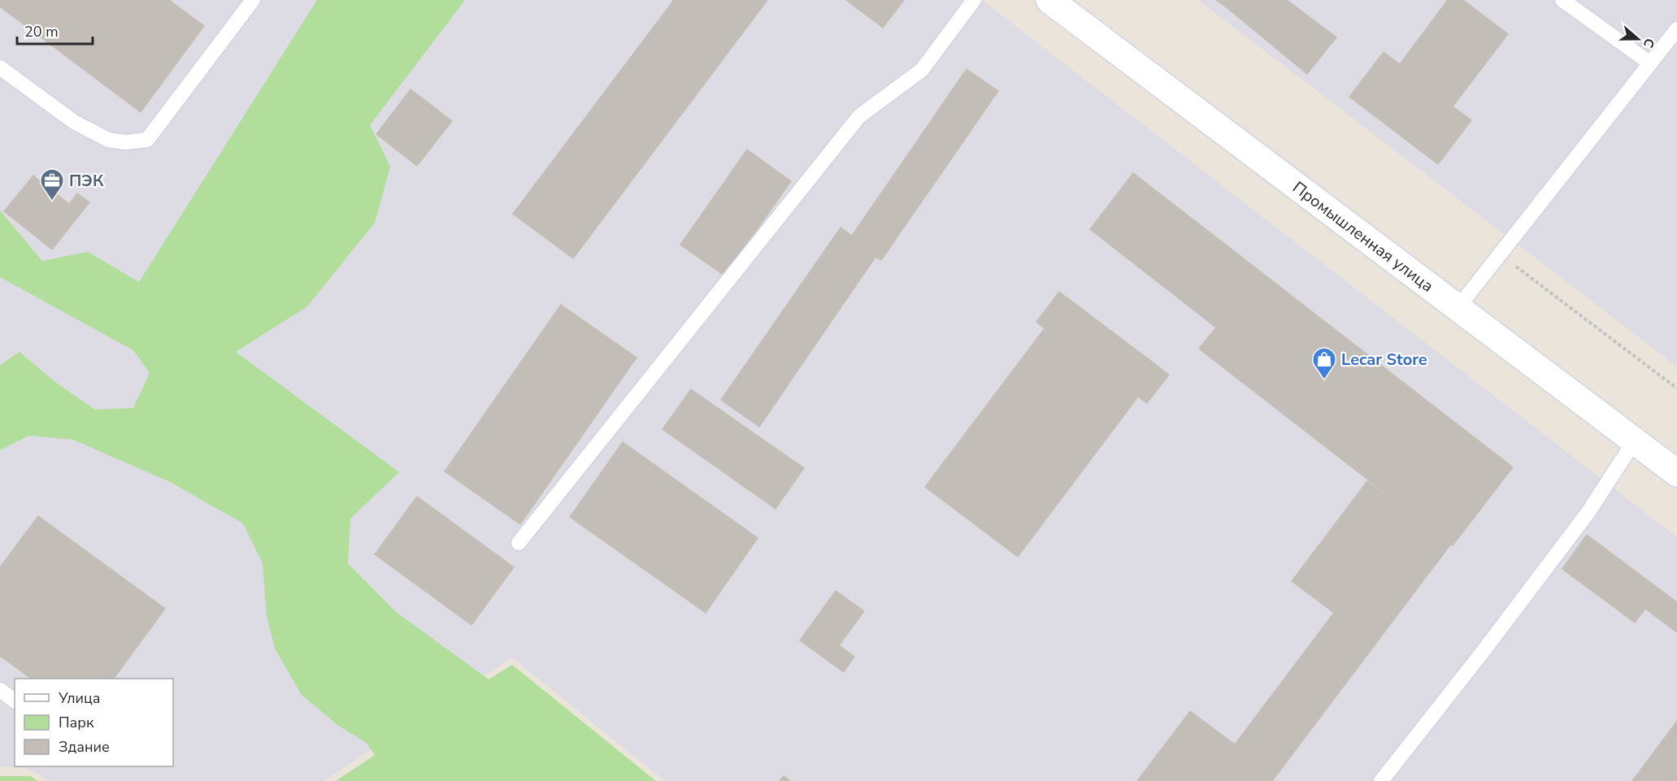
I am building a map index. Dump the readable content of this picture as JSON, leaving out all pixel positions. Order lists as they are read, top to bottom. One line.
{"streets":{"main road":["Промышленная улица"]},"places":{"office":["ПЭК"],"shop":["Lecar Store"]},"legend":["Улица","Парк","Здание"],"scale_bar":"20 m","north":"right"}
